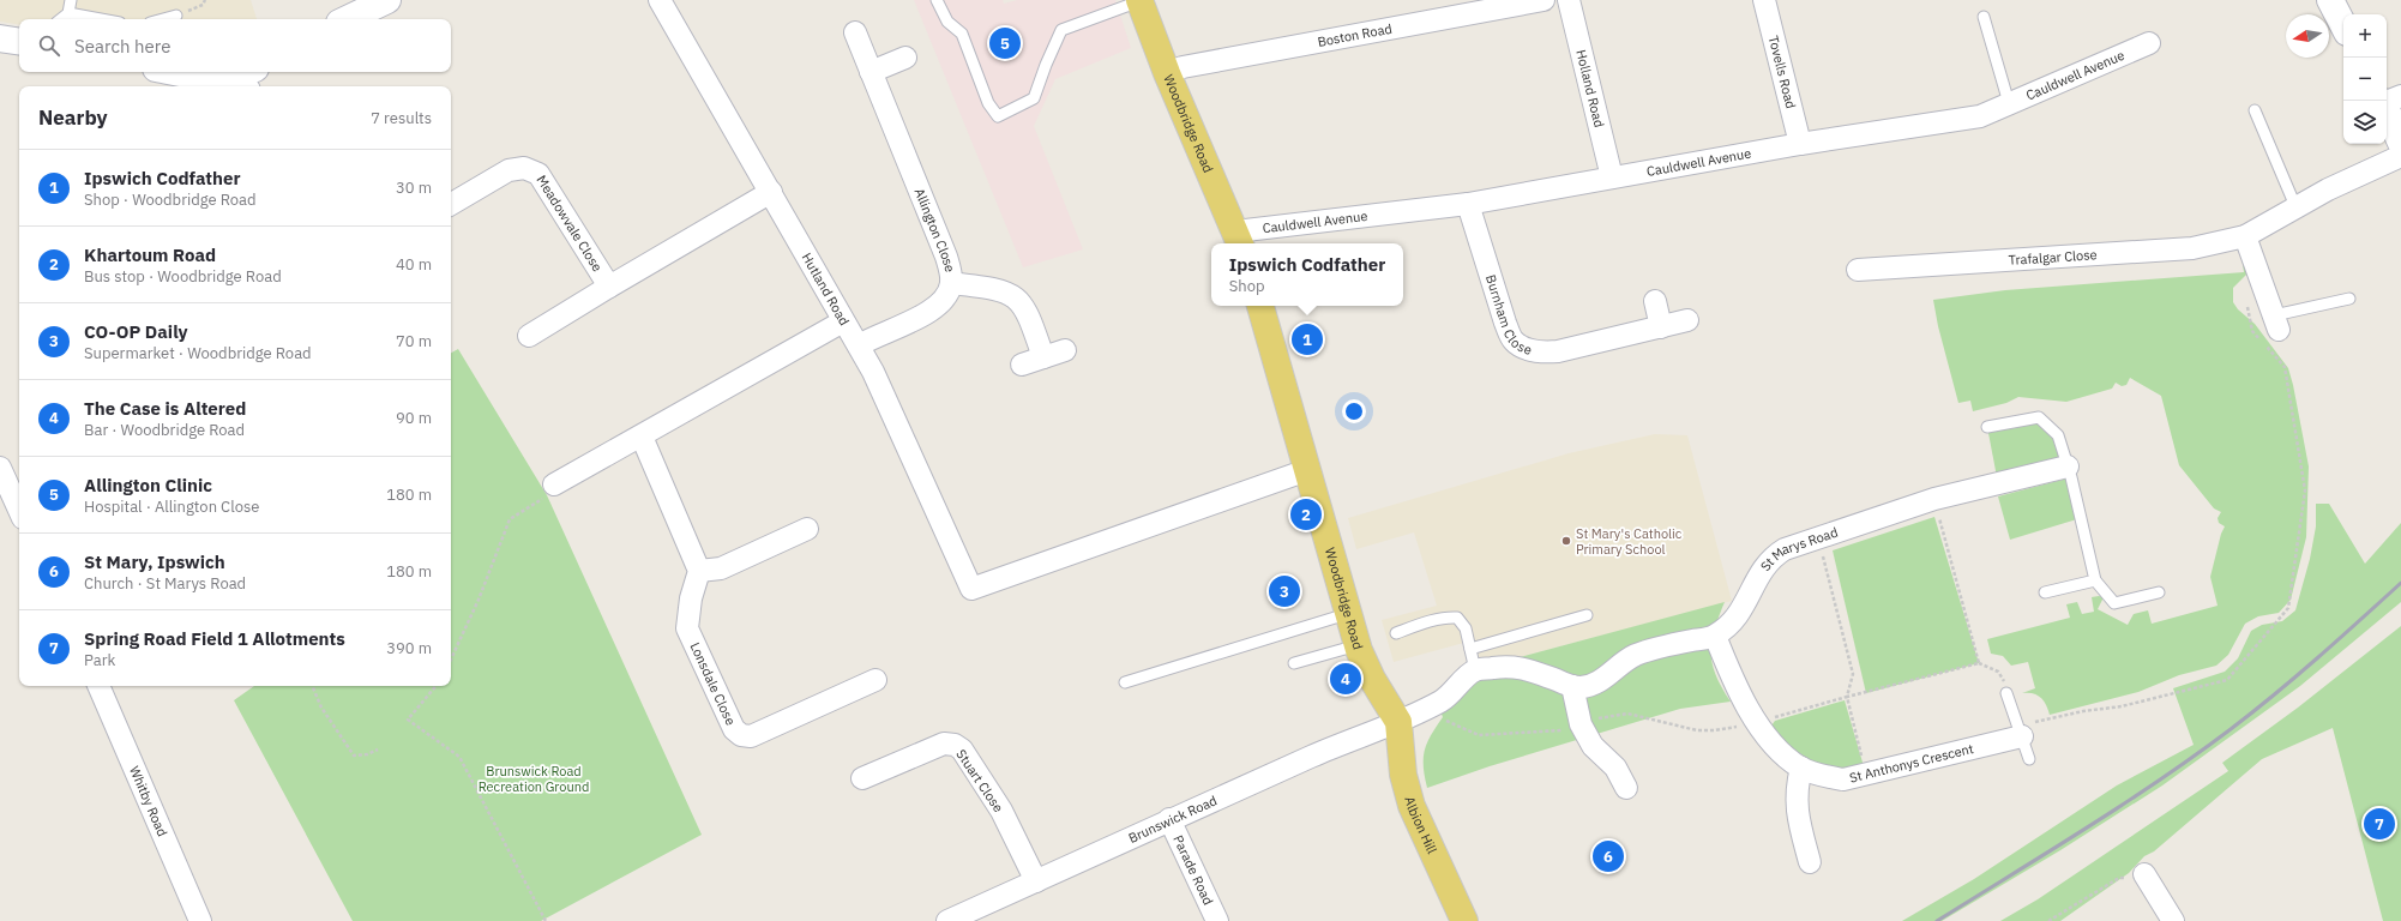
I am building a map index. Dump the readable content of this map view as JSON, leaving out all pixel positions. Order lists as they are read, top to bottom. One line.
{"streets":{"main road":["Woodbridge Road","Albion Hill"],"street":["Boston Road","Tovells Road","Cauldwell Avenue","Holland Road","Meadowvale Close","Allington Close","Trafalgar Close","Hutland Road","Burnham Close","St Marys Road","Lonsdale Close","St Anthonys Crescent","Stuart Close","Whitby Road","Brunswick Road","Parade Road"]},"crossings":[["Boston Road","Woodbridge Road"],["Tovells Road","Cauldwell Avenue"],["Cauldwell Avenue","Holland Road"],["Cauldwell Avenue","Woodbridge Road"],["Cauldwell Avenue","Burnham Close"],["Woodbridge Road","Hutland Road"],["Woodbridge Road","Brunswick Road"],["Woodbridge Road","Albion Hill"],["Meadowvale Close","Hutland Road"],["Allington Close","Hutland Road"],["St Marys Road","St Anthonys Crescent"],["Stuart Close","Brunswick Road"],["Brunswick Road","Albion Hill"],["Brunswick Road","Parade Road"]],"parks":["Brunswick Road Recreation Ground"],"places":["St Mary's Catholic Primary School"],"north":"left","page":{"map_buttons":["+","−"],"search":"Search here","pins":["5","1","2","3","4","7","6"],"heading":["Nearby","7 results"],"list":[{"mark":"1","name":"Ipswich Codfather","note":"Shop · Woodbridge Road","value":"30 m"},{"mark":"2","name":"Khartoum Road","note":"Bus stop · Woodbridge Road","value":"40 m"},{"mark":"3","name":"CO-OP Daily","note":"Supermarket · Woodbridge Road","value":"70 m"},{"mark":"4","name":"The Case is Altered","note":"Bar · Woodbridge Road","value":"90 m"},{"mark":"5","name":"Allington Clinic","note":"Hospital · Allington Close","value":"180 m"},{"mark":"6","name":"St Mary, Ipswich","note":"Church · St Marys Road","value":"180 m"},{"mark":"7","name":"Spring Road Field 1 Allotments","note":"Park","value":"390 m"}],"popup":["Ipswich Codfather","Shop"]}}
